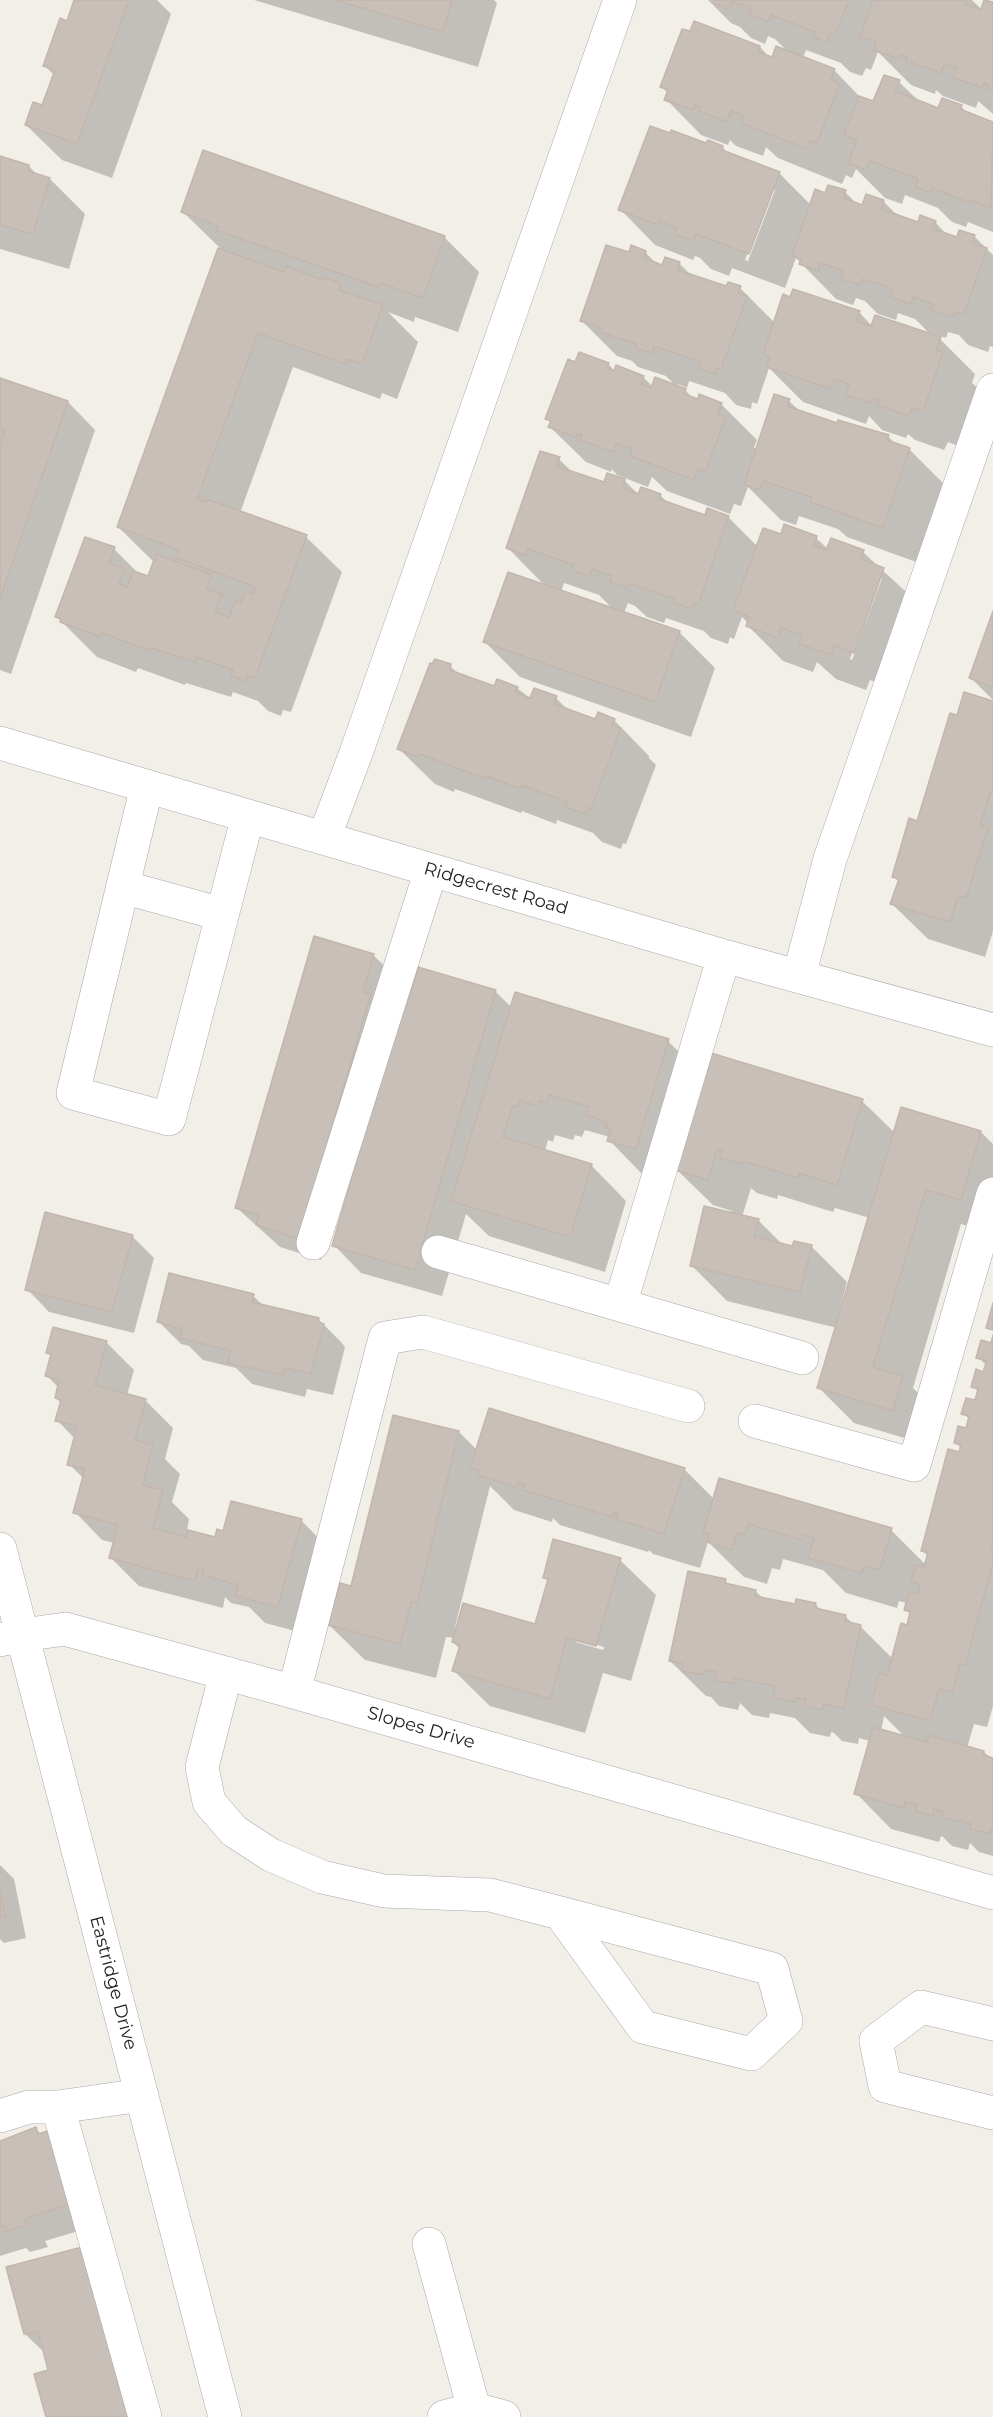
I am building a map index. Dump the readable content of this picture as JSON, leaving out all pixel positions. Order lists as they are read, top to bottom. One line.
{"streets":{"street":["Ridgecrest Road","Slopes Drive","Eastridge Drive"]},"crossings":[["Slopes Drive","Eastridge Drive"]]}
